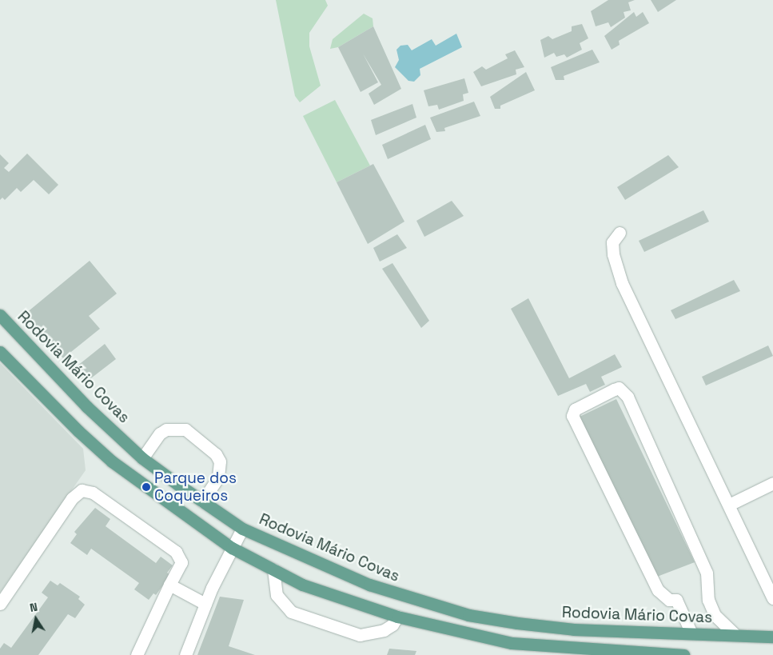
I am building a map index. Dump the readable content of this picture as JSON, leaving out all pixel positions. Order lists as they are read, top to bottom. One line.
{"streets":{"main road":["Rodovia Mário Covas"]},"places":["Parque dos Coqueiros"],"north":"top"}
